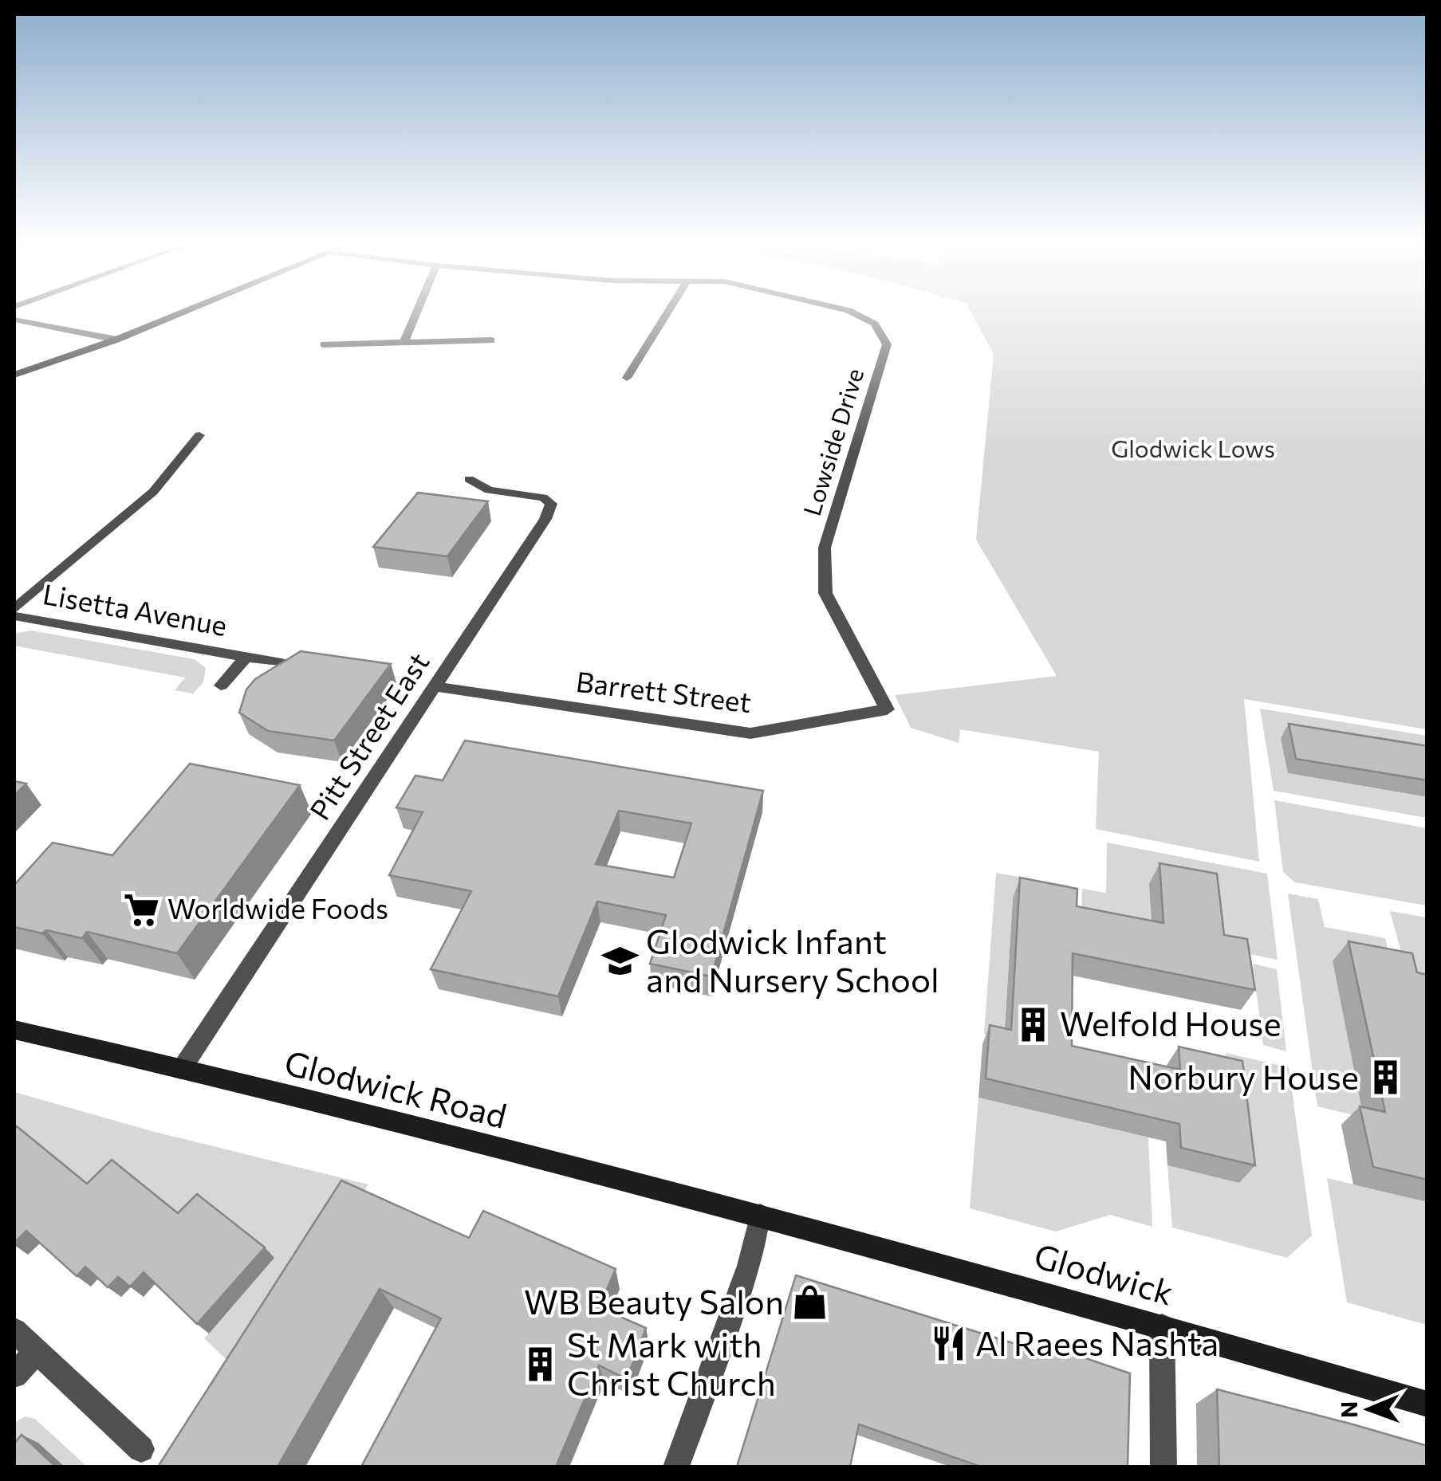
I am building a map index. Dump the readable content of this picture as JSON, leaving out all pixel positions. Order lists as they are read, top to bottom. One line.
{"streets":{"main road":["Glodwick Road","Glodwick"],"street":["Lowside Drive","Lisetta Avenue","Barrett Street","Pitt Street East"]},"crossings":[["Lowside Drive","Barrett Street"],["Barrett Street","Pitt Street East"],["Pitt Street East","Glodwick Road"],["Glodwick Road","Glodwick"]],"parks":["Glodwick Lows"],"places":{"supermarket":["Worldwide Foods"],"school or university":["Glodwick Infant and Nursery School"],"building":["Welfold House","Norbury House","St Mark with Christ Church"],"shop":["WB Beauty Salon"],"restaurant":["Al Raees Nashta"]},"north":"left"}
